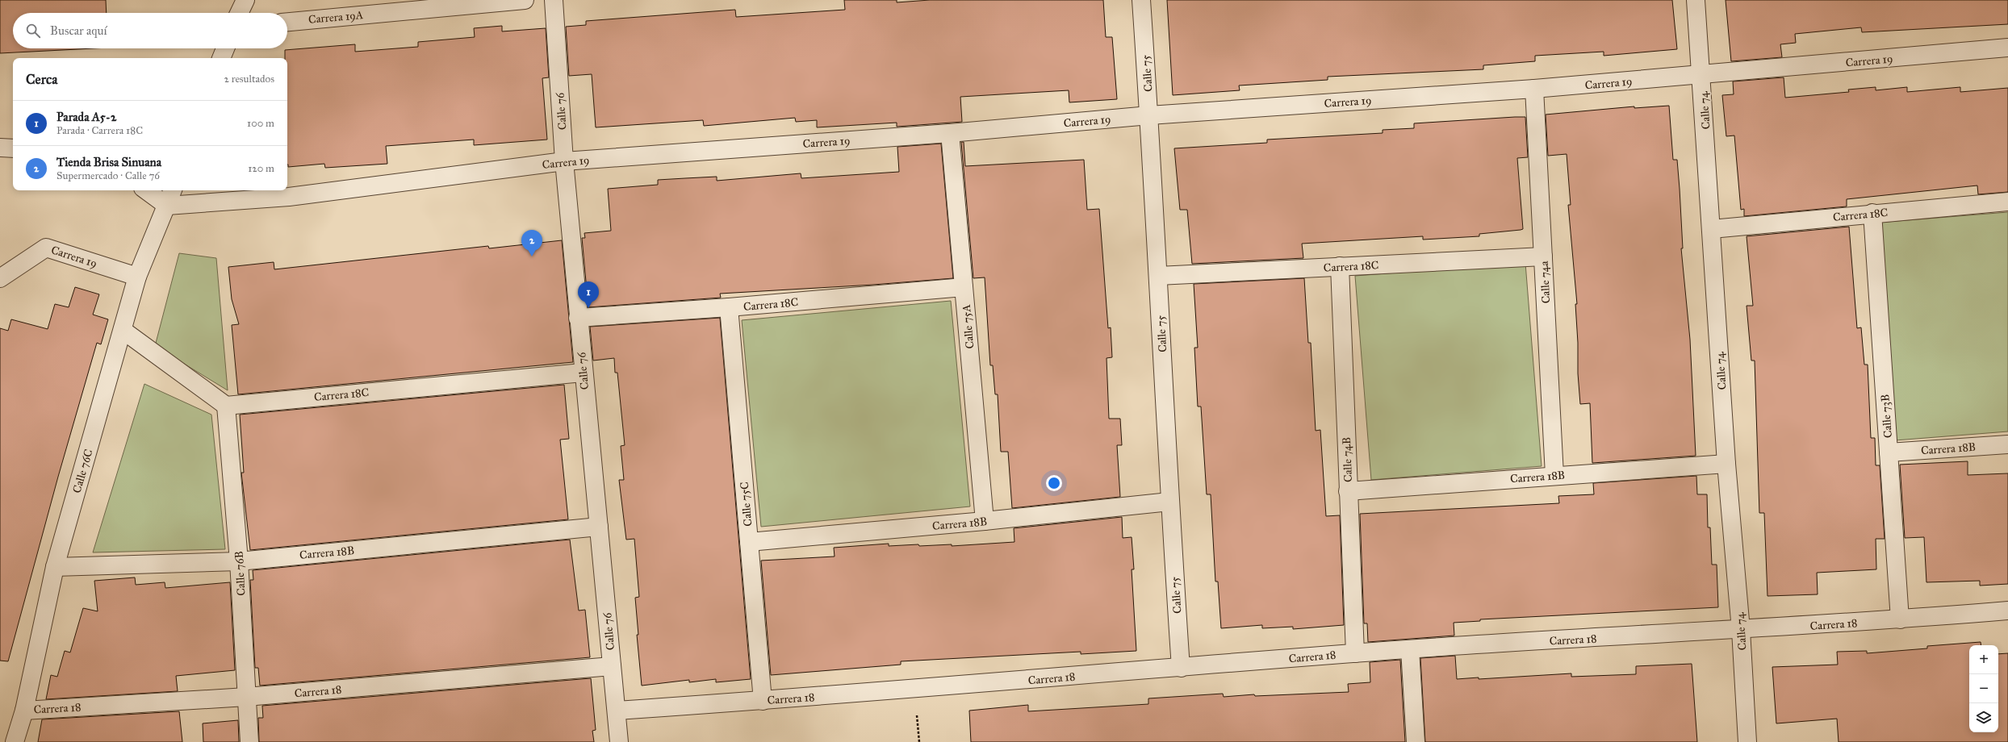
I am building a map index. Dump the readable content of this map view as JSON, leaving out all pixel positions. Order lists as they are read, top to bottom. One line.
{"streets":{"street":["Carrera 19A","Carrera 19","Calle 75","Calle 74","Calle 76","Carrera 18C","Calle 74a","Calle 75A","Calle 73B","Carrera 18B","Calle 74B","Calle 76C","Calle 75C","Calle 76B","Carrera 18"]},"crossings":[["Carrera 19","Calle 75"],["Carrera 19","Calle 74"],["Carrera 19","Calle 76"],["Carrera 19","Calle 74a"],["Carrera 19","Calle 75A"],["Carrera 19","Calle 76C"],["Calle 75","Carrera 18C"],["Calle 75","Carrera 18B"],["Calle 75","Carrera 18"],["Calle 74","Carrera 18C"],["Calle 74","Carrera 18B"],["Calle 74","Carrera 18"],["Calle 76","Carrera 18C"],["Calle 76","Carrera 18B"],["Calle 76","Carrera 18"],["Carrera 18C","Calle 74a"],["Carrera 18C","Calle 75A"],["Carrera 18C","Calle 73B"],["Carrera 18C","Calle 74B"],["Carrera 18C","Calle 75C"],["Carrera 18C","Calle 76B"],["Calle 74a","Carrera 18B"],["Calle 75A","Carrera 18B"],["Calle 73B","Carrera 18B"],["Calle 73B","Carrera 18"],["Carrera 18B","Calle 74B"],["Carrera 18B","Calle 76C"],["Carrera 18B","Calle 75C"],["Carrera 18B","Calle 76B"],["Calle 74B","Carrera 18"],["Calle 76C","Carrera 18"],["Calle 75C","Carrera 18"],["Calle 76B","Carrera 18"]],"page":{"search":"Buscar aquí","heading":["Cerca","2 resultados"],"list":[{"mark":"1","name":"Parada A5-2","note":"Parada · Carrera 18C","value":"100 m"},{"mark":"2","name":"Tienda Brisa Sinuana","note":"Supermercado · Calle 76","value":"120 m"}],"pins":["2","1"],"map_buttons":["+","−"]}}
